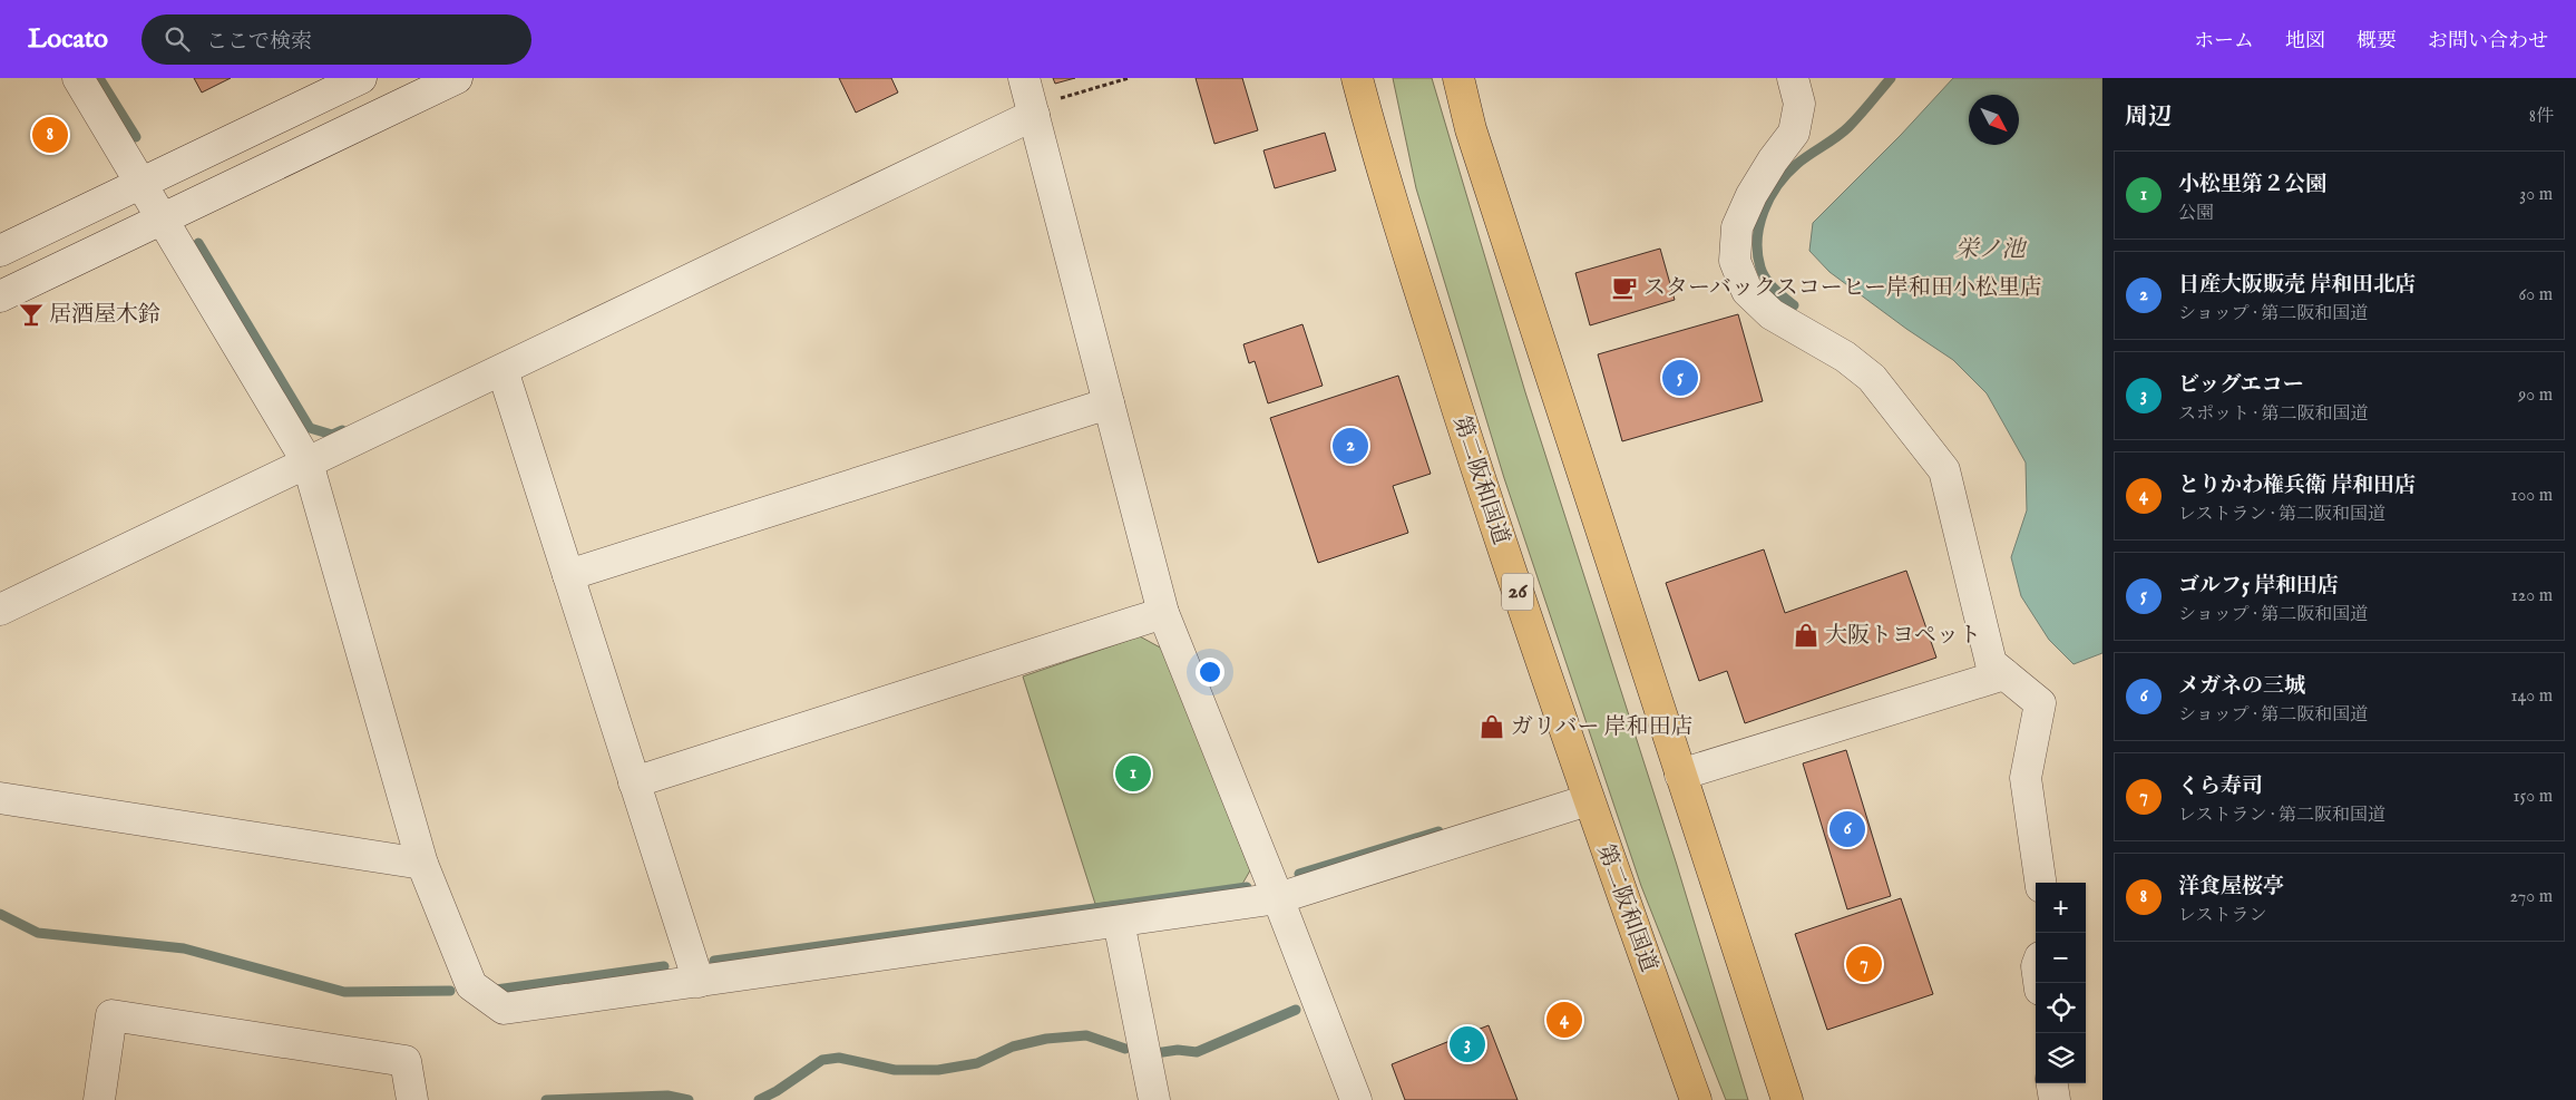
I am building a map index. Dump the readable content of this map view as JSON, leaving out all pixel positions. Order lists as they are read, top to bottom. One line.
{"streets":{"highway":["第二阪和国道","26"]},"water":["栄ノ池"],"places":{"cafe":["スターバックスコーヒー岸和田小松里店"],"bar":["居酒屋木鈴"],"shop":["大阪トヨペット","ガリバー 岸和田店"]},"north":"bottom right","page":{"header":"Locato","search":"ここで検索","nav":["ホーム","地図","概要","お問い合わせ"],"heading":["周辺","8件"],"pins":["8","5","2","1","6","7","4","3"],"list":[{"mark":"1","name":"小松里第２公園","note":"公園","value":"30 m"},{"mark":"2","name":"日産大阪販売 岸和田北店","note":"ショップ · 第二阪和国道","value":"60 m"},{"mark":"3","name":"ビッグエコー","note":"スポット · 第二阪和国道","value":"90 m"},{"mark":"4","name":"とりかわ権兵衛 岸和田店","note":"レストラン · 第二阪和国道","value":"100 m"},{"mark":"5","name":"ゴルフ5 岸和田店","note":"ショップ · 第二阪和国道","value":"120 m"},{"mark":"6","name":"メガネの三城","note":"ショップ · 第二阪和国道","value":"140 m"},{"mark":"7","name":"くら寿司","note":"レストラン · 第二阪和国道","value":"150 m"},{"mark":"8","name":"洋食屋桜亭","note":"レストラン","value":"270 m"}],"map_buttons":["+","−"]}}
